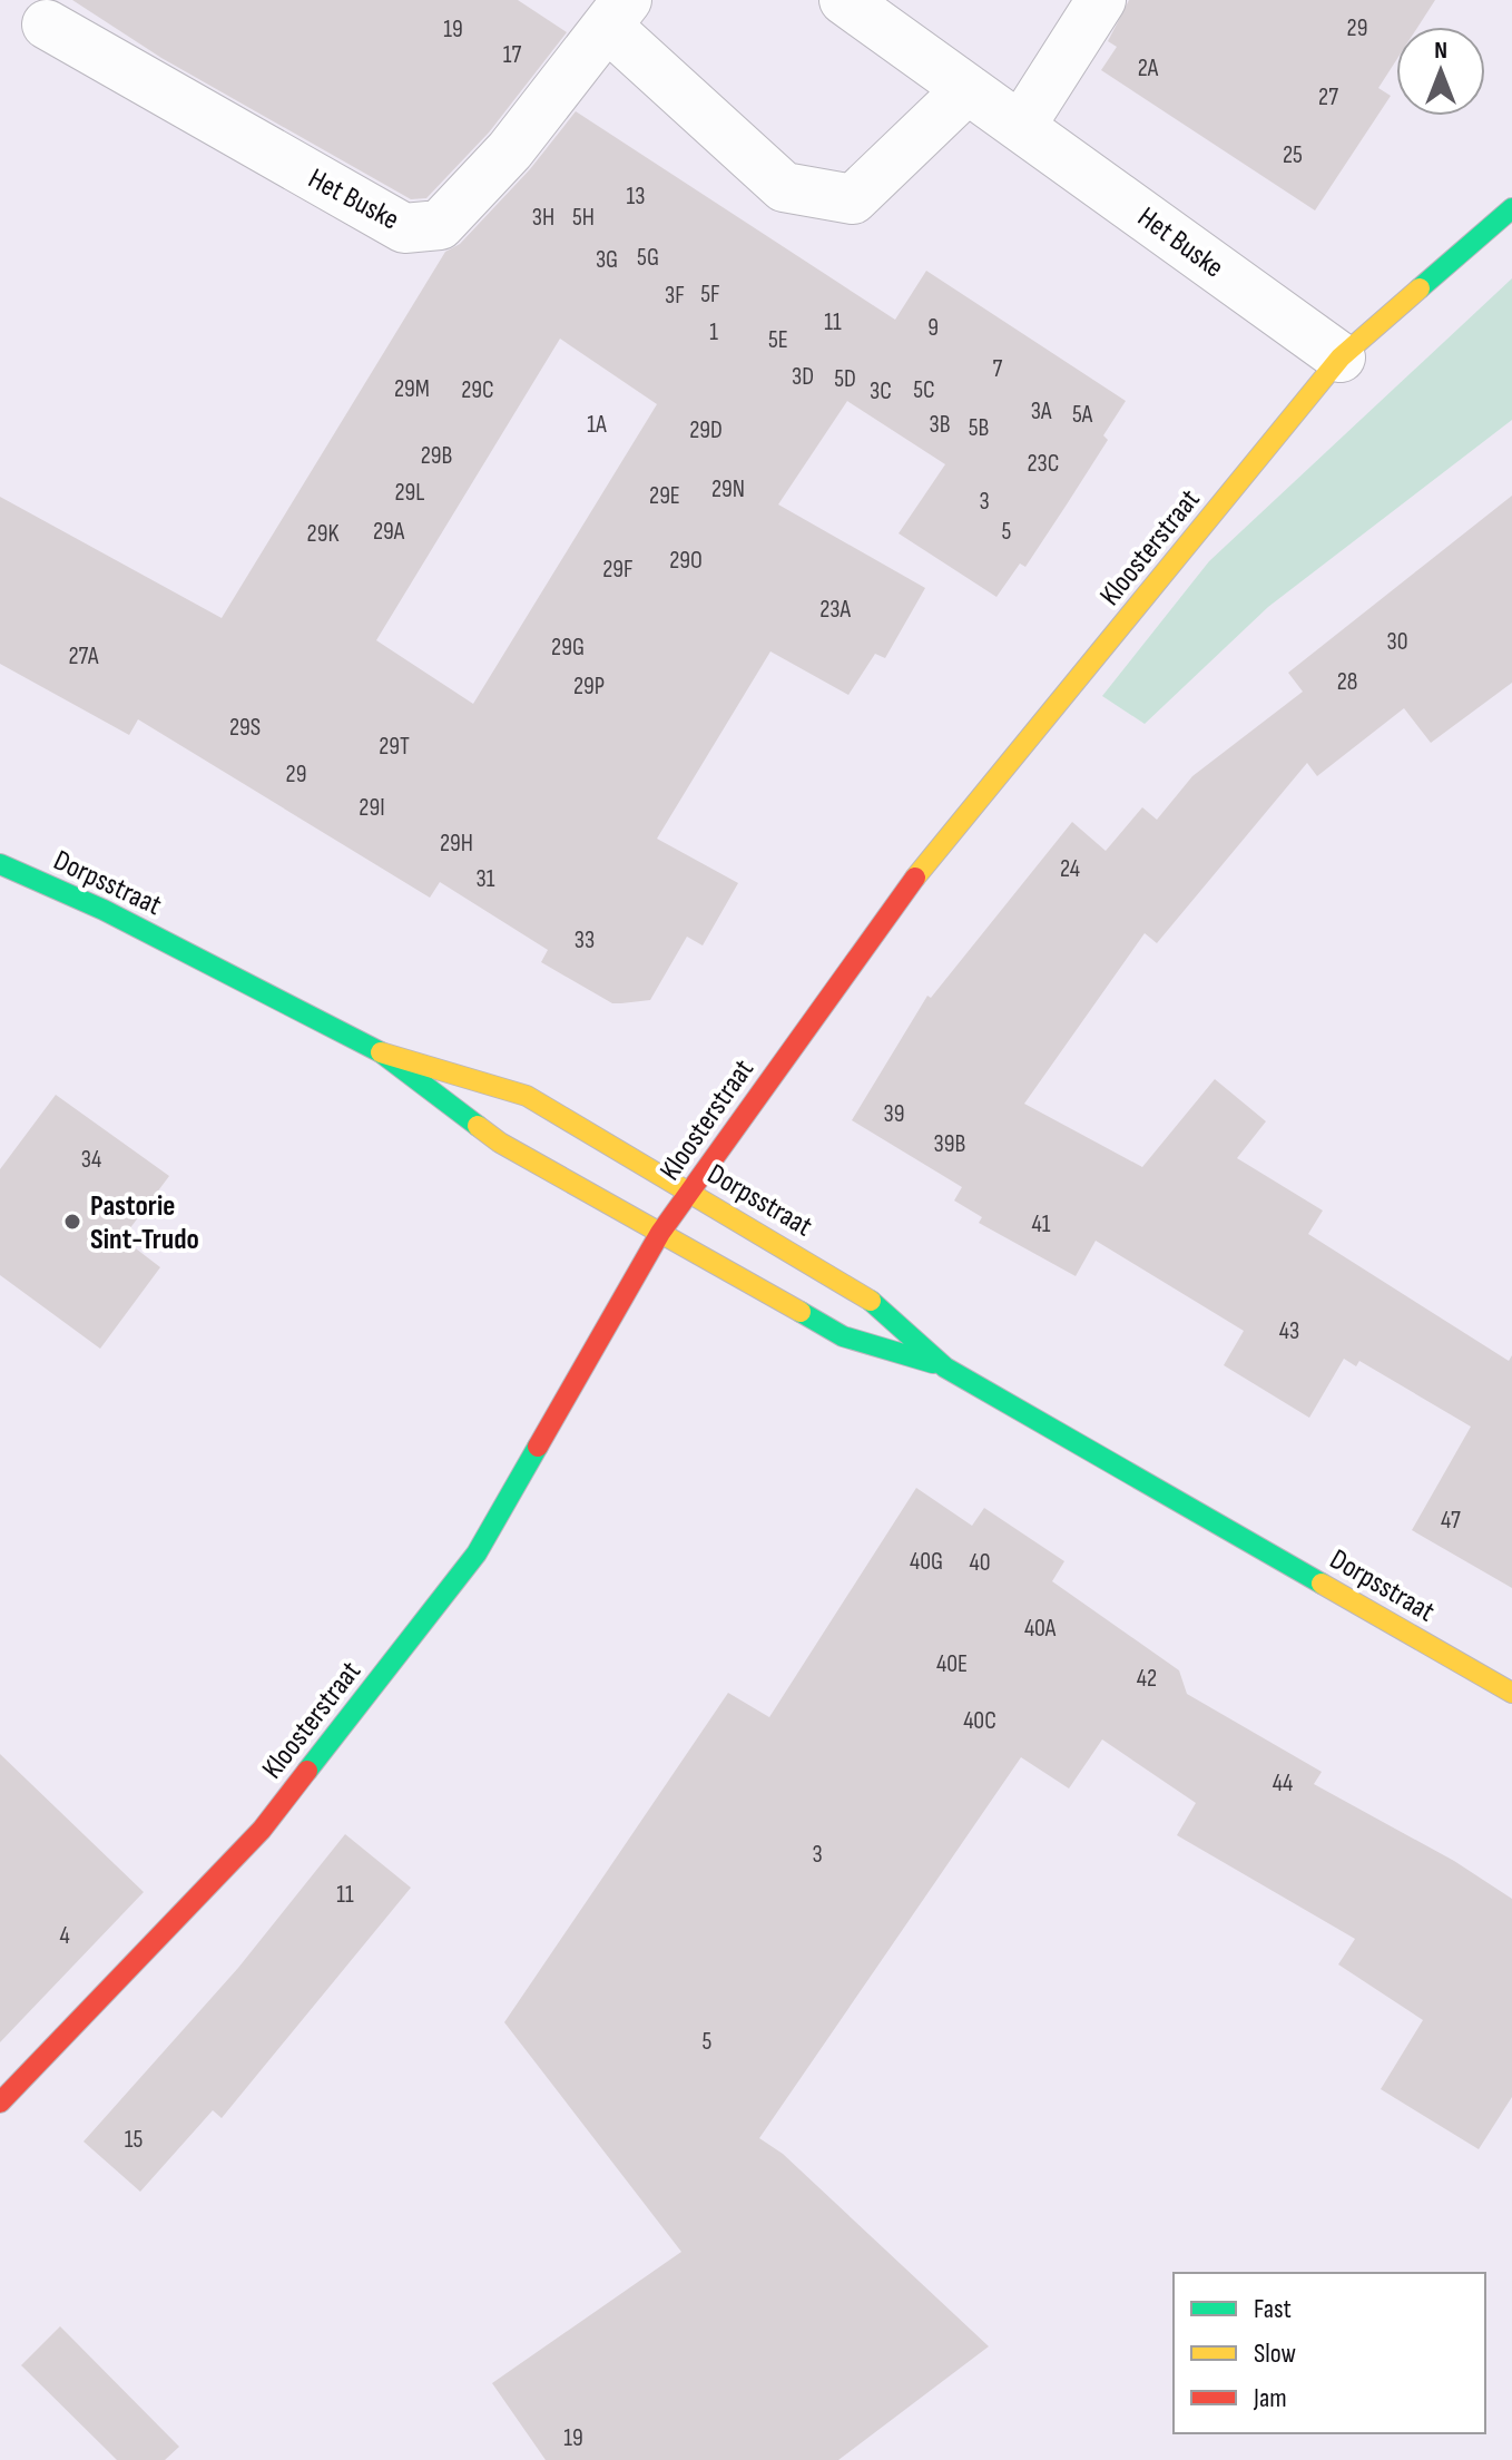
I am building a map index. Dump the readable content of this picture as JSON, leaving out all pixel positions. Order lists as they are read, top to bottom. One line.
{"streets":{"street":["Het Buske","Kloosterstraat","Dorpsstraat"]},"crossings":[["Het Buske","Kloosterstraat"],["Kloosterstraat","Dorpsstraat"]],"places":["Pastorie Sint-Trudo"],"house_numbers":["29","19","17","2A","27","25","13","3H","5H","5G","3G","5F","3F","11","9","1","5E","7","3D","5D","29M","29C","5C","3C","3A","5A","1A","3B","5B","29D","29B","23C","29N","29L","29E","3","29A","5","29K","29O","29F","23A","30","29G","27A","28","29P","29S","29T","29","29I","29H","24","31","33","39","39B","34","41","43","47","40G","40","40A","40E","42","40C","44","3","11","4","5","15","19"],"legend":["Fast","Slow","Jam"],"north":"top"}
